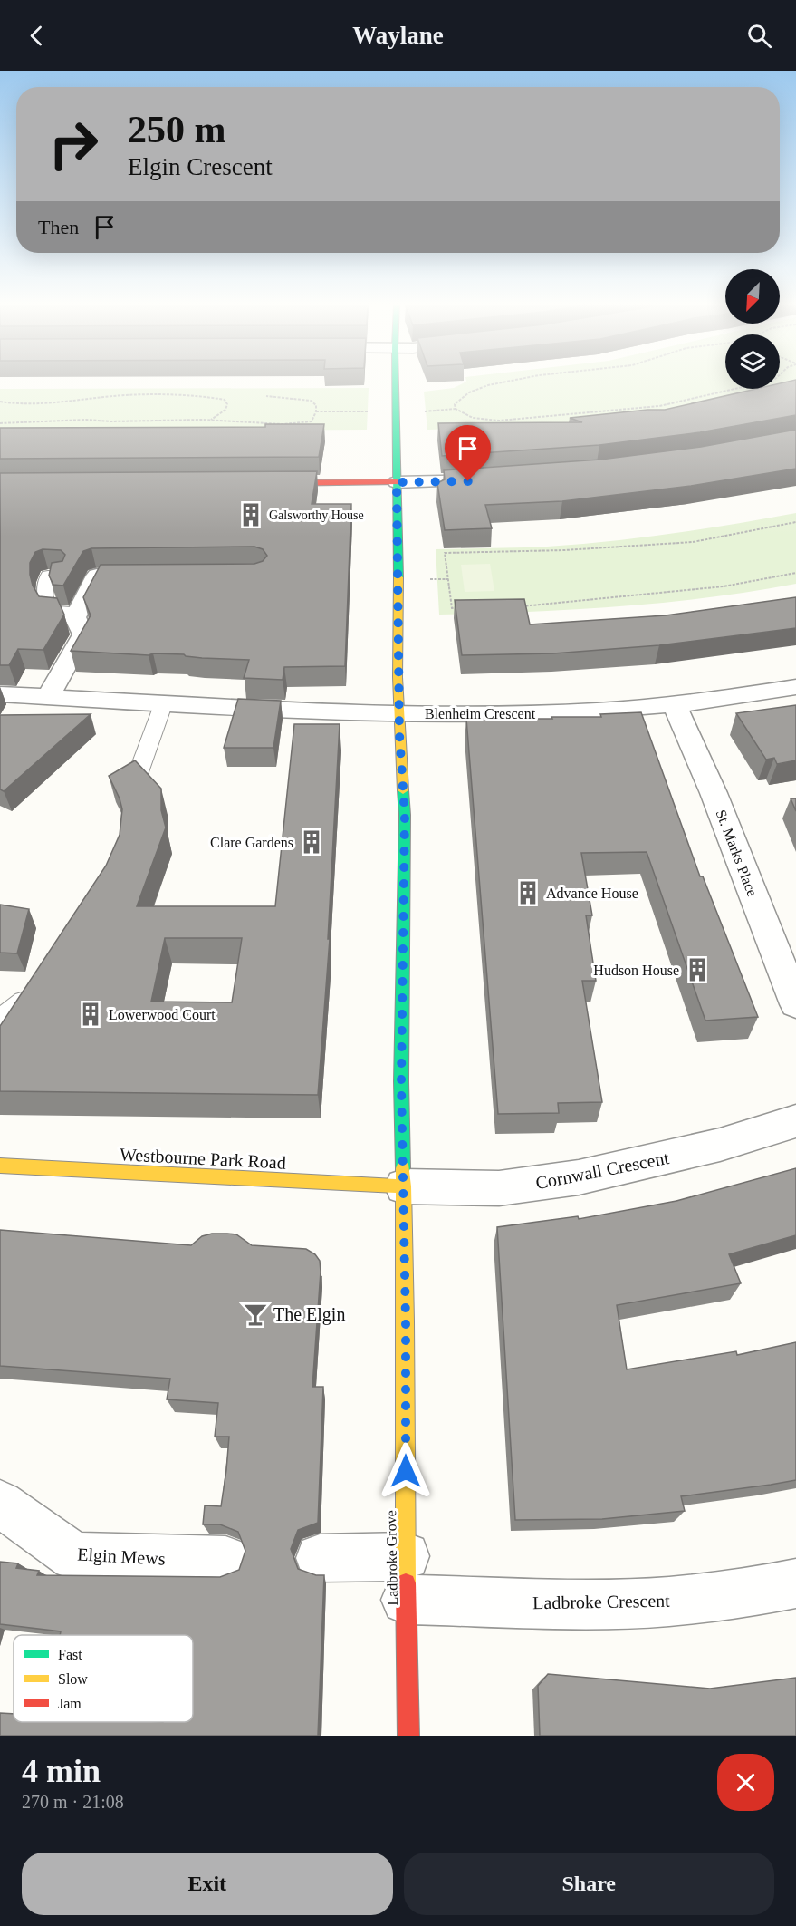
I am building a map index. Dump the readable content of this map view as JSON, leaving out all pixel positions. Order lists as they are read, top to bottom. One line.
{"streets":{"main road":["Westbourne Park Road","Ladbroke Grove"],"street":["Blenheim Crescent","St. Marks Place","Cornwall Crescent","Elgin Mews","Ladbroke Crescent"]},"crossings":[["Blenheim Crescent","St. Marks Place"],["Blenheim Crescent","Ladbroke Grove"],["Westbourne Park Road","Cornwall Crescent"],["Westbourne Park Road","Ladbroke Grove"],["Cornwall Crescent","Ladbroke Grove"],["Ladbroke Grove","Ladbroke Crescent"]],"places":{"building":["Galsworthy House","Clare Gardens","Advance House","Hudson House","Lowerwood Court"],"bar":["The Elgin"]},"legend":["Fast","Slow","Jam"],"north":"bottom left","page":{"header":"Waylane","turn":["250 m","Elgin Crescent"],"then":"Then","heading":["4 min","270 m · 21:08"],"buttons":["Exit","Share"]}}
